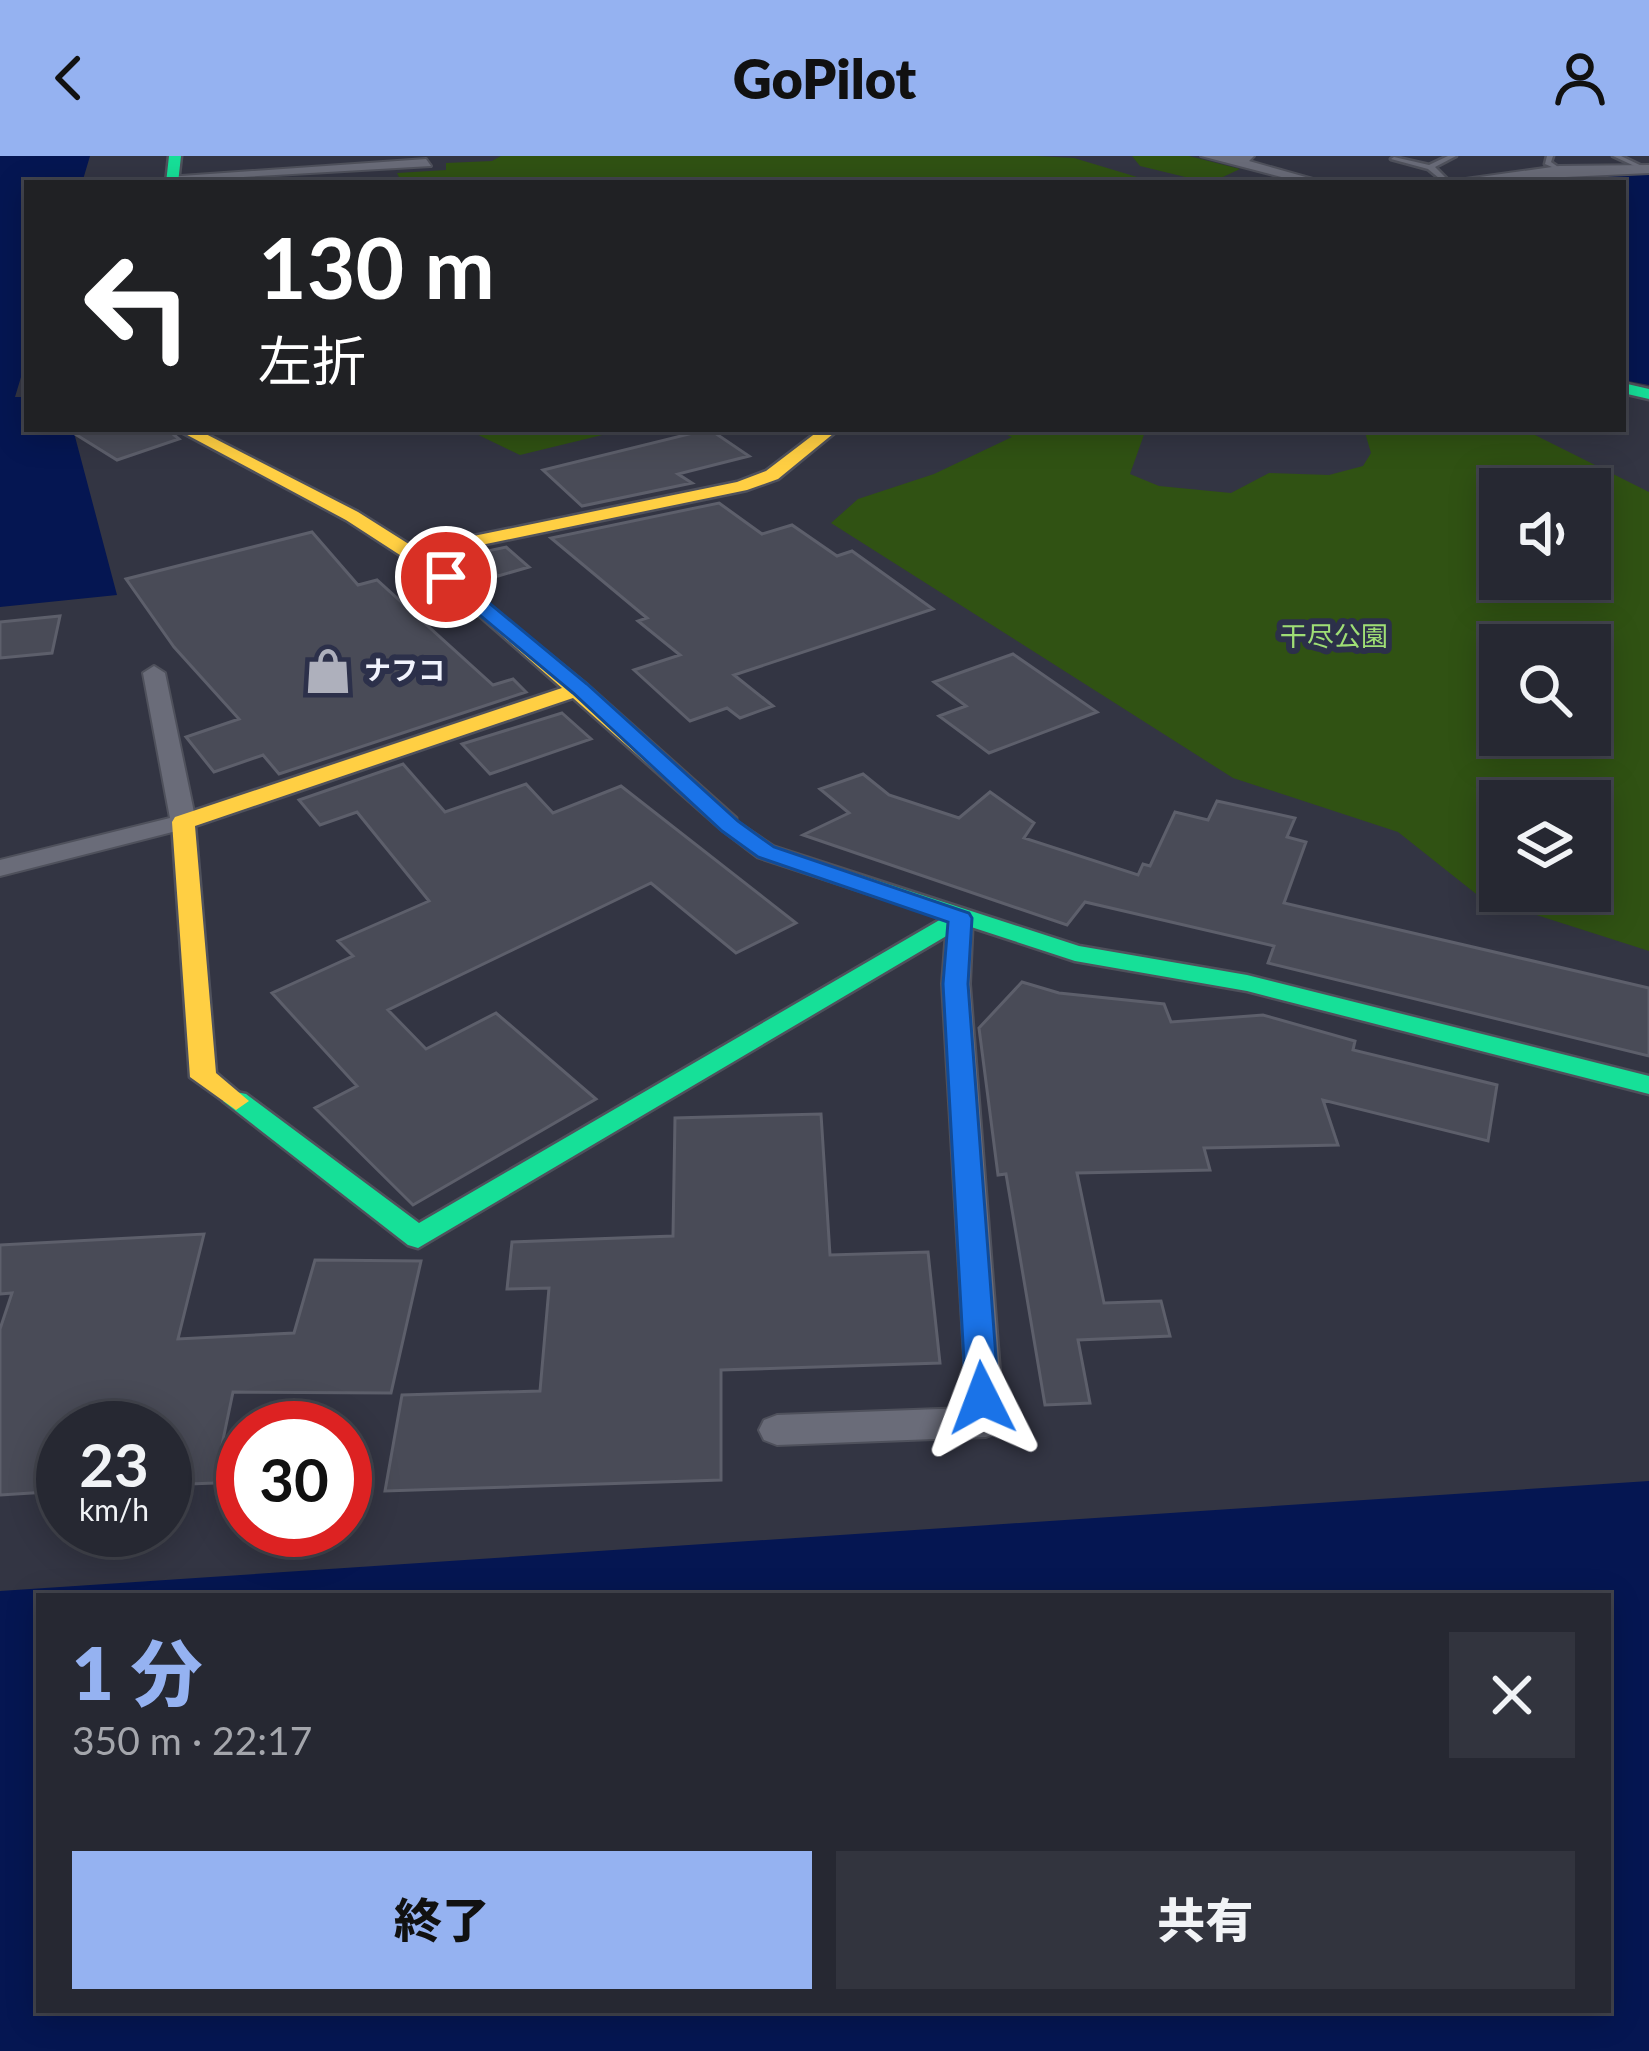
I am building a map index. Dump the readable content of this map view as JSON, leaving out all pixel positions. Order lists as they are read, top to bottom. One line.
{"parks":["干尽公園"],"places":{"shop":["ナフコ"]},"page":{"header":"GoPilot","turn":["130 m","左折"],"speed":"23 km/h","limit":"30","heading":["1 分","350 m · 22:17"],"buttons":["終了","共有"]}}
